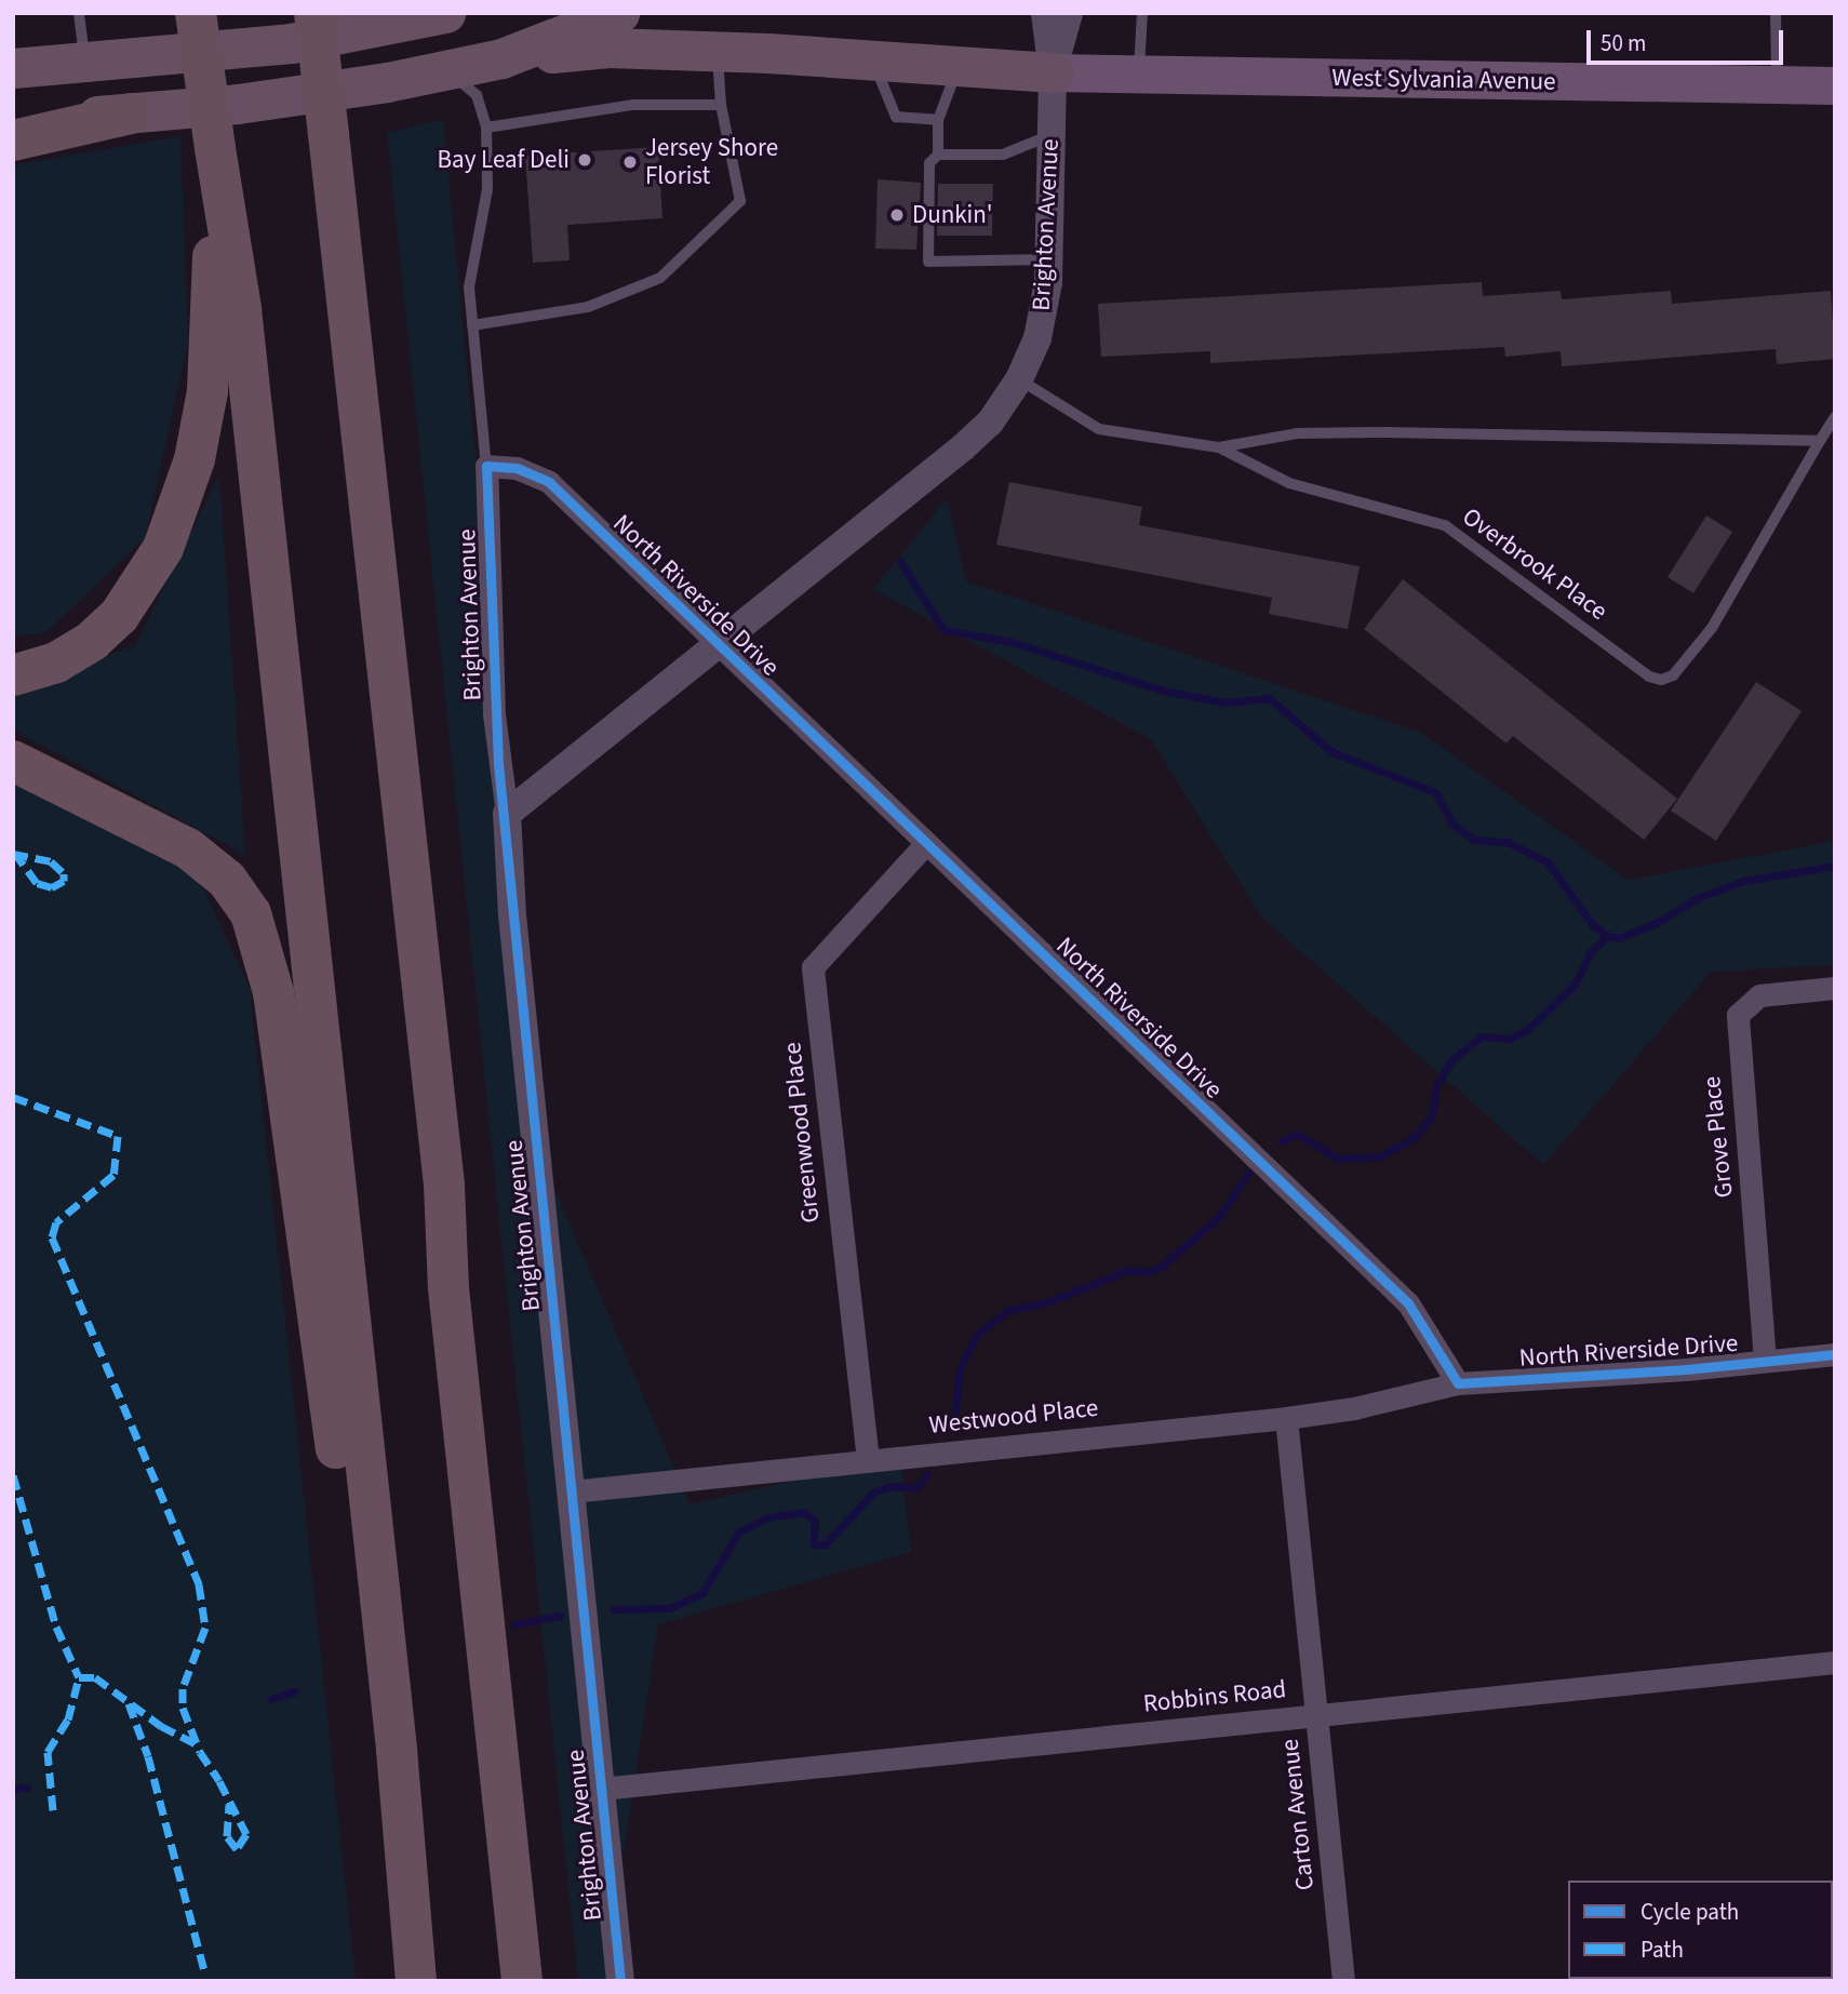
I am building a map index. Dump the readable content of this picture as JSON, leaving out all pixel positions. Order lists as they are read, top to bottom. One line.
{"streets":{"main road":["West Sylvania Avenue"],"street":["Brighton Avenue","North Riverside Drive","Greenwood Place","Grove Place","Westwood Place","Robbins Road","Carton Avenue"],"lane":["Overbrook Place"]},"crossings":[["West Sylvania Avenue","Brighton Avenue"],["Brighton Avenue","Overbrook Place"],["Brighton Avenue","North Riverside Drive"],["Brighton Avenue","Westwood Place"],["Brighton Avenue","Robbins Road"],["North Riverside Drive","Greenwood Place"],["North Riverside Drive","Grove Place"],["North Riverside Drive","Westwood Place"],["Greenwood Place","Westwood Place"],["Westwood Place","Carton Avenue"],["Robbins Road","Carton Avenue"]],"places":["Bay Leaf Deli","Jersey Shore Florist","Dunkin'"],"legend":["Cycle path","Path"],"scale_bar":"50 m"}
